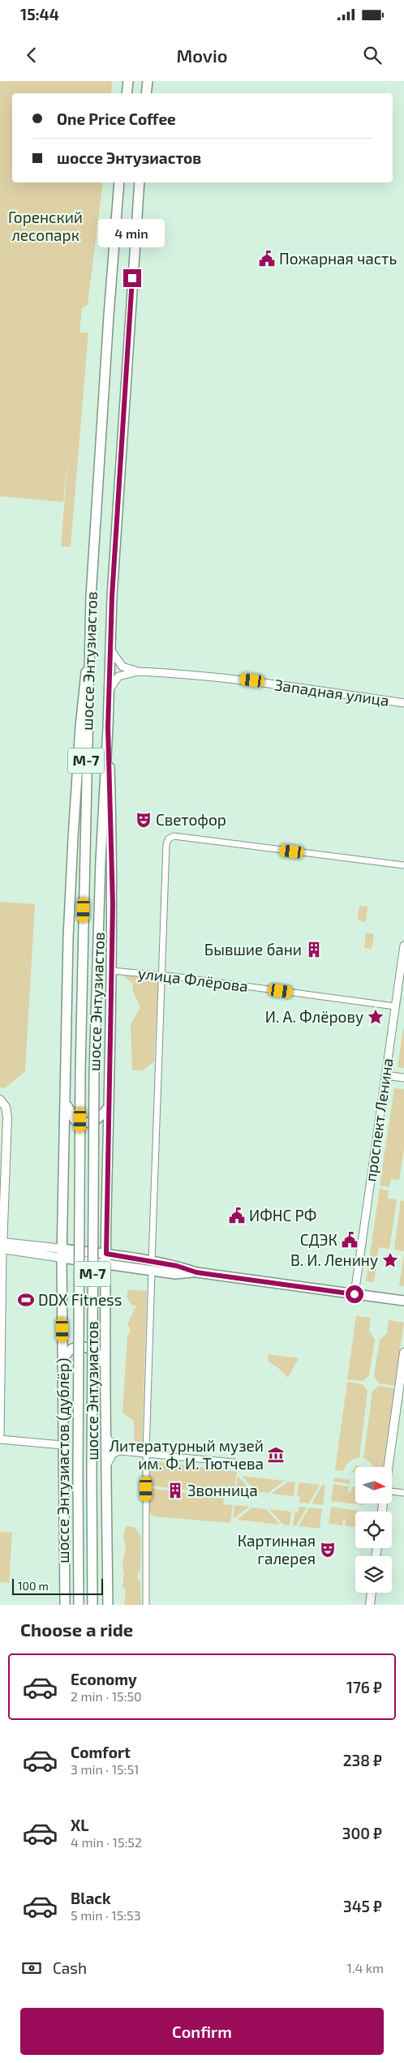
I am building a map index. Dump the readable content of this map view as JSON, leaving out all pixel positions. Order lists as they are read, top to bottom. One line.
{"streets":{"main road":["шоссе Энтузиастов","М-7","шоссе Энтузиастов (дублёр)"],"street":["Западная улица","улица Флёрова","проспект Ленина"]},"crossings":[["шоссе Энтузиастов","Западная улица"],["шоссе Энтузиастов","шоссе Энтузиастов (дублёр)"],["улица Флёрова","проспект Ленина"]],"parks":["Горенский лесопарк"],"places":{"public building":["Пожарная часть","ИФНС РФ","СДЭК"],"theatre":["Светофор","Картинная галерея"],"building":["Бывшие бани","Звонница"],"place":["И. А. Флёрову","В. И. Ленину"],"sports":["DDX Fitness"],"museum":["Литературный музей им. Ф. И. Тютчева"]},"scale_bar":"100 m","north":"right","page":{"status":"15:44","header":"Movio","banner":["One Price Coffee","шоссе Энтузиастов"],"bubble":"4 min","scale":"100 m","heading":"Choose a ride","list":[{"name":"Economy","note":"2 min · 15:50","value":"176 ₽"},{"name":"Comfort","note":"3 min · 15:51","value":"238 ₽"},{"name":"XL","note":"4 min · 15:52","value":"300 ₽"},{"name":"Black","note":"5 min · 15:53","value":"345 ₽"}],"pay":["Cash","1.4 km"],"buttons":"Confirm"}}
